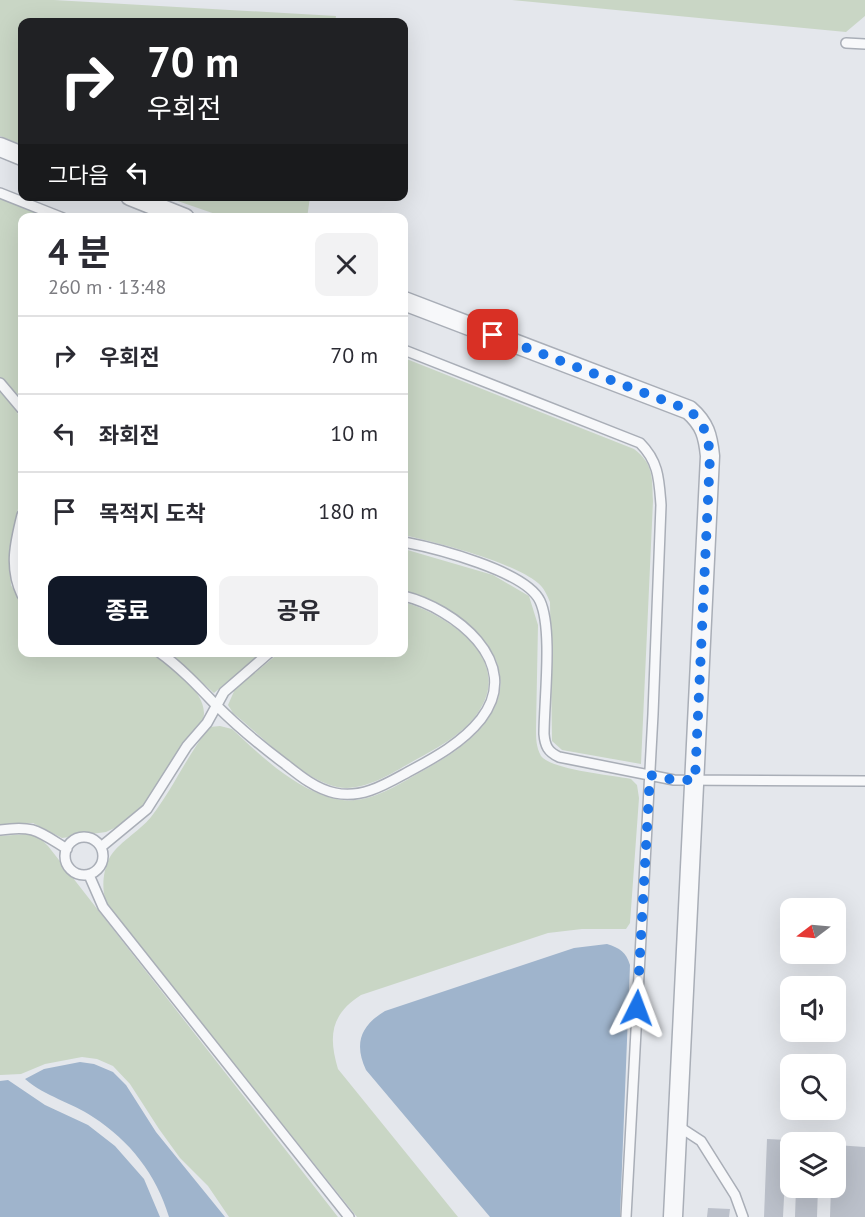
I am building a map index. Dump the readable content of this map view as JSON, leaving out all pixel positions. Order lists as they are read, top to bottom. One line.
{"north":"left","page":{"turn":["70 m","우회전"],"then":"그다음","heading":["4 분","260 m · 13:48"],"list":[{"name":"우회전","value":"70 m"},{"name":"좌회전","value":"10 m"},{"name":"목적지 도착","value":"180 m"}],"buttons":["종료","공유"]}}
